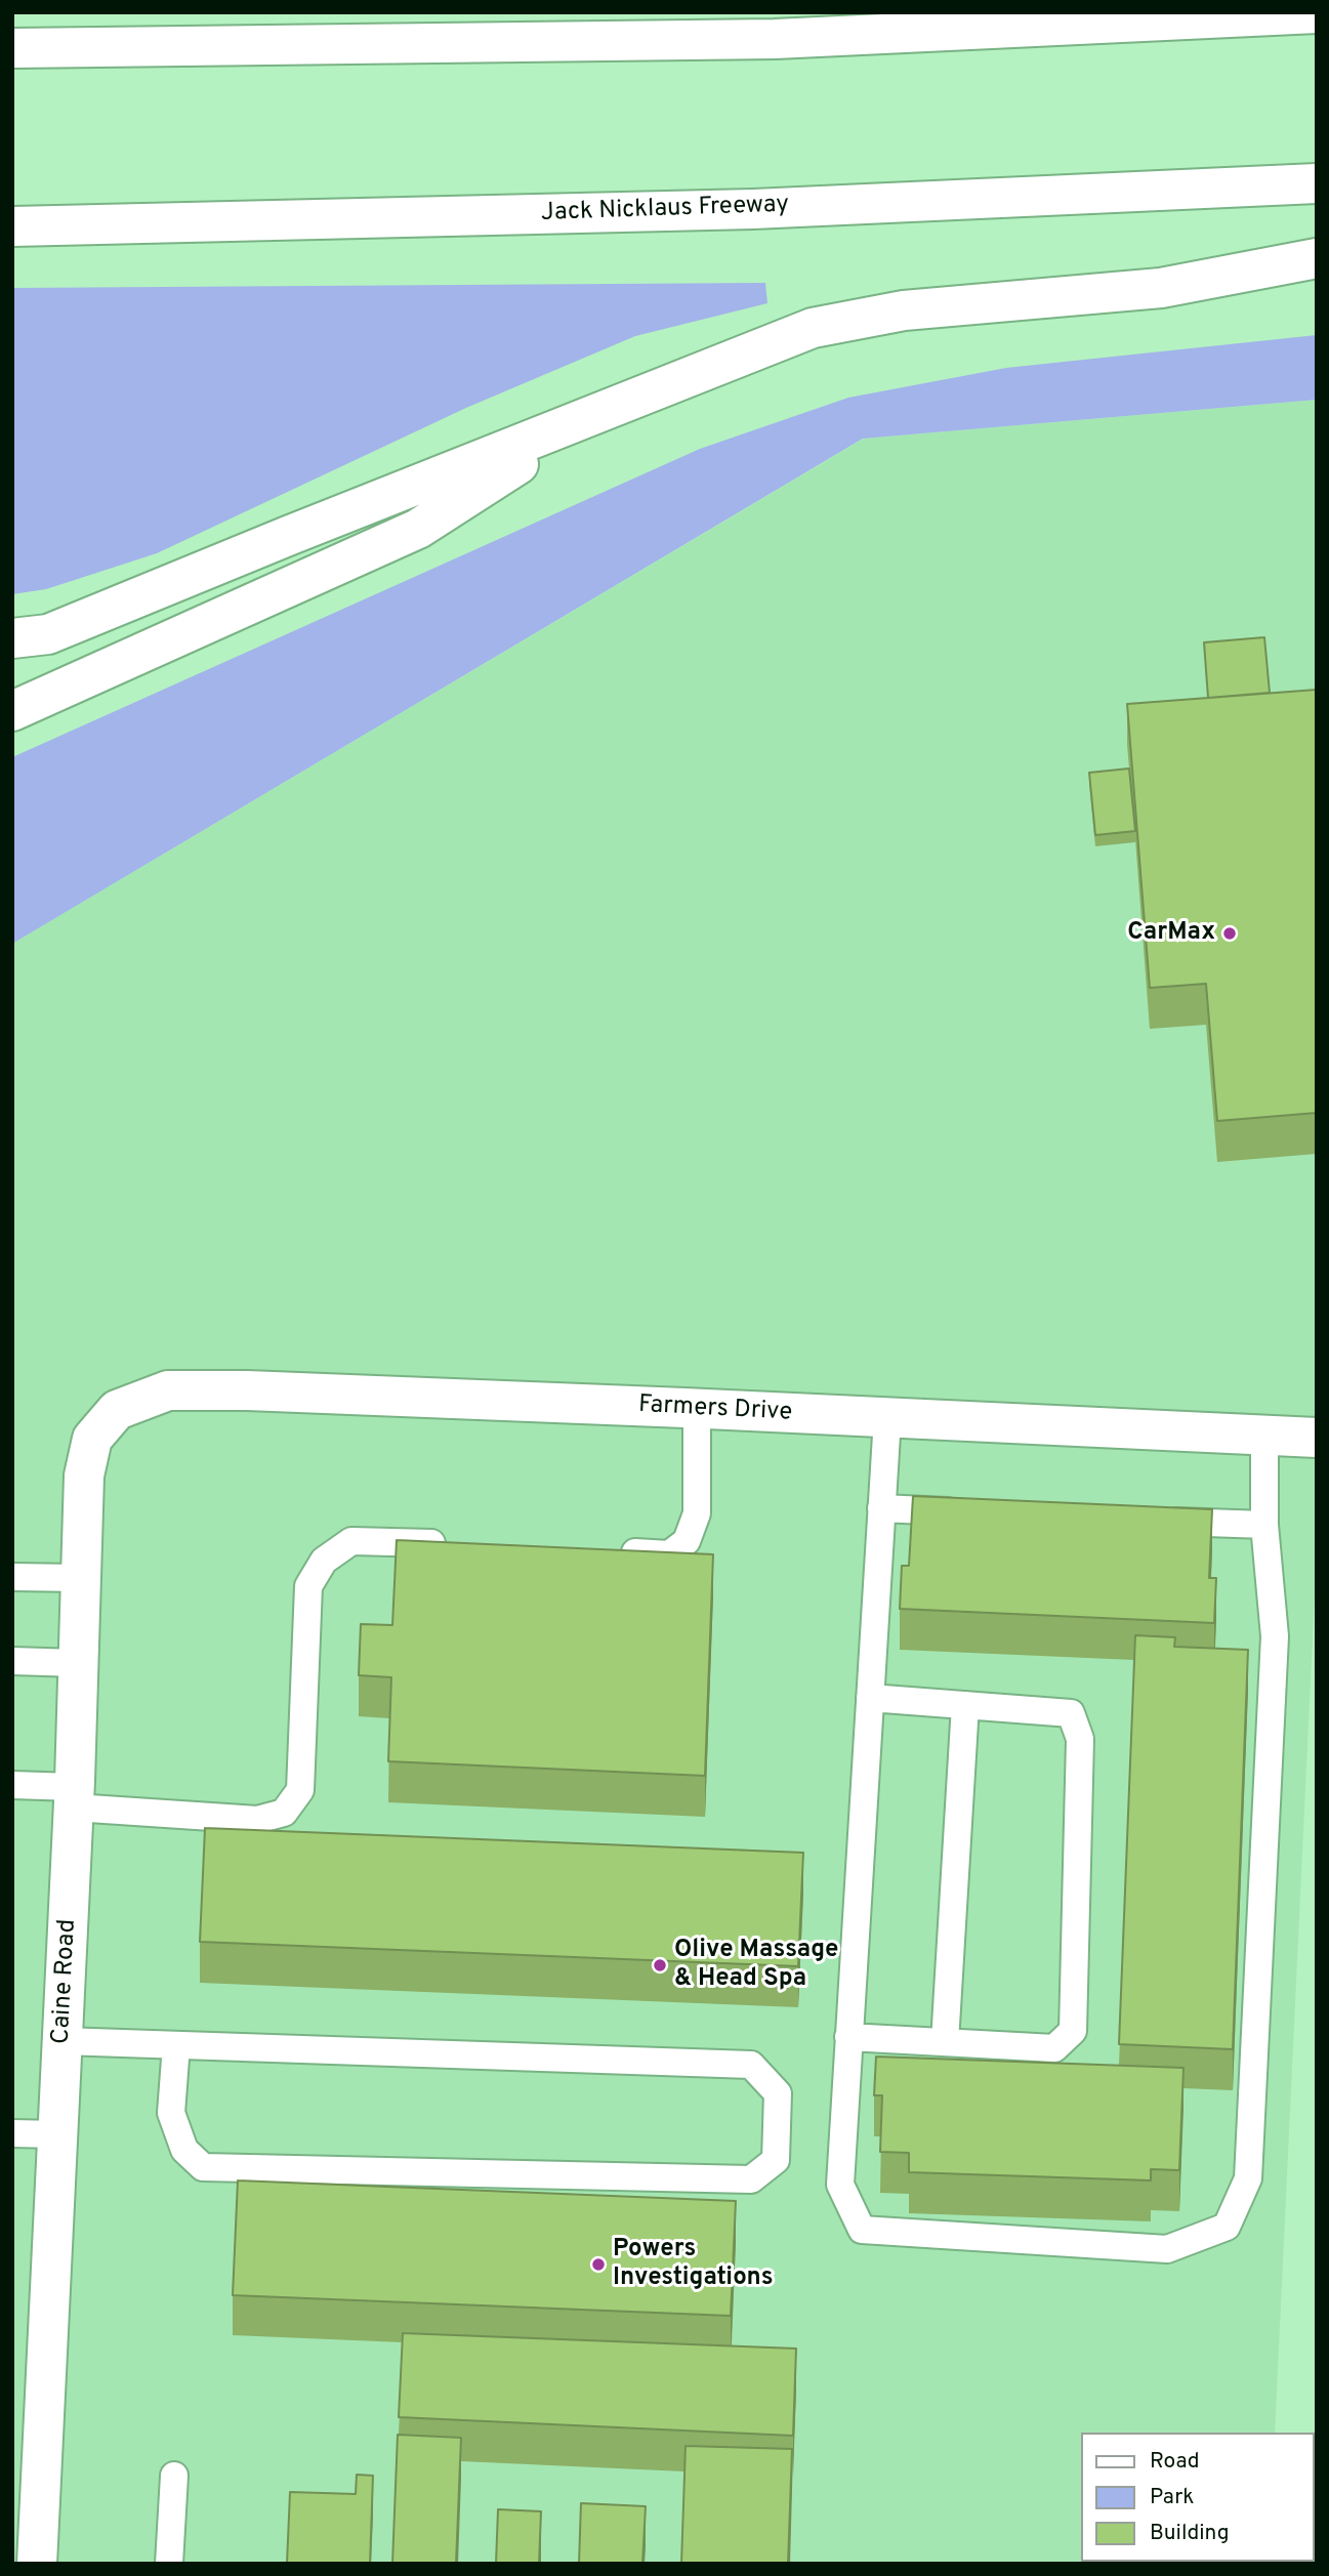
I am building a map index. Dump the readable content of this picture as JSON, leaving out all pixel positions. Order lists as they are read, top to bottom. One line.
{"streets":{"main road":["Jack Nicklaus Freeway","Farmers Drive","Caine Road"]},"crossings":[["Farmers Drive","Caine Road"]],"places":["CarMax","Olive Massage & Head Spa","Powers Investigations"],"legend":["Road","Park","Building"]}
